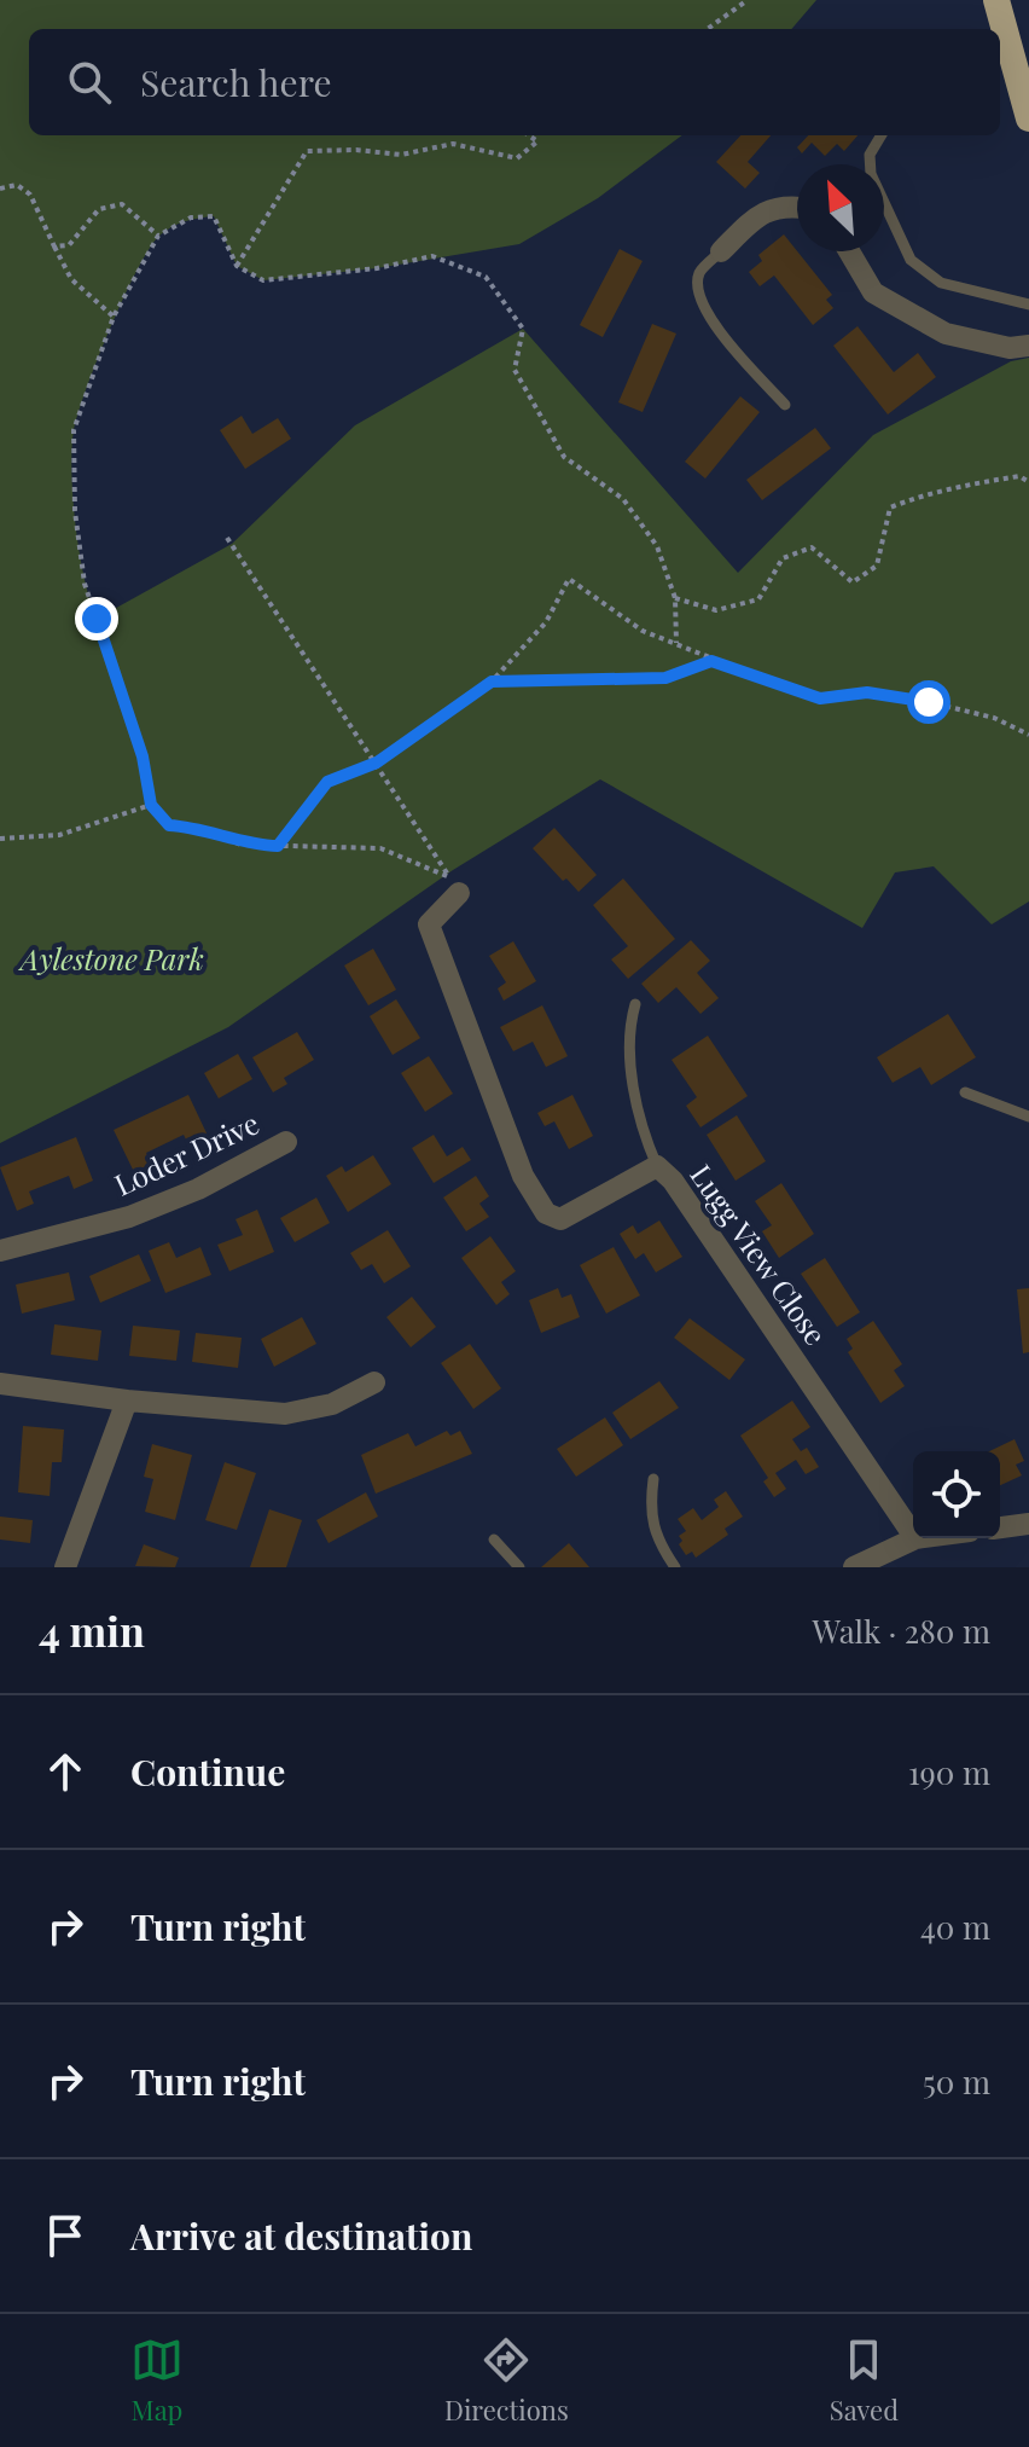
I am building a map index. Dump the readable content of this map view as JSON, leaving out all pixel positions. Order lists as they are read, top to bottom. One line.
{"streets":{"street":["Loder Drive","Lugg View Close"]},"parks":["Aylestone Park"],"north":"top left","page":{"search":"Search here","heading":["4 min","Walk · 280 m"],"list":[["Continue","190 m"],["Turn right","40 m"],["Turn right","50 m"],"Arrive at destination"],"nav":["Map","Directions","Saved"]}}
